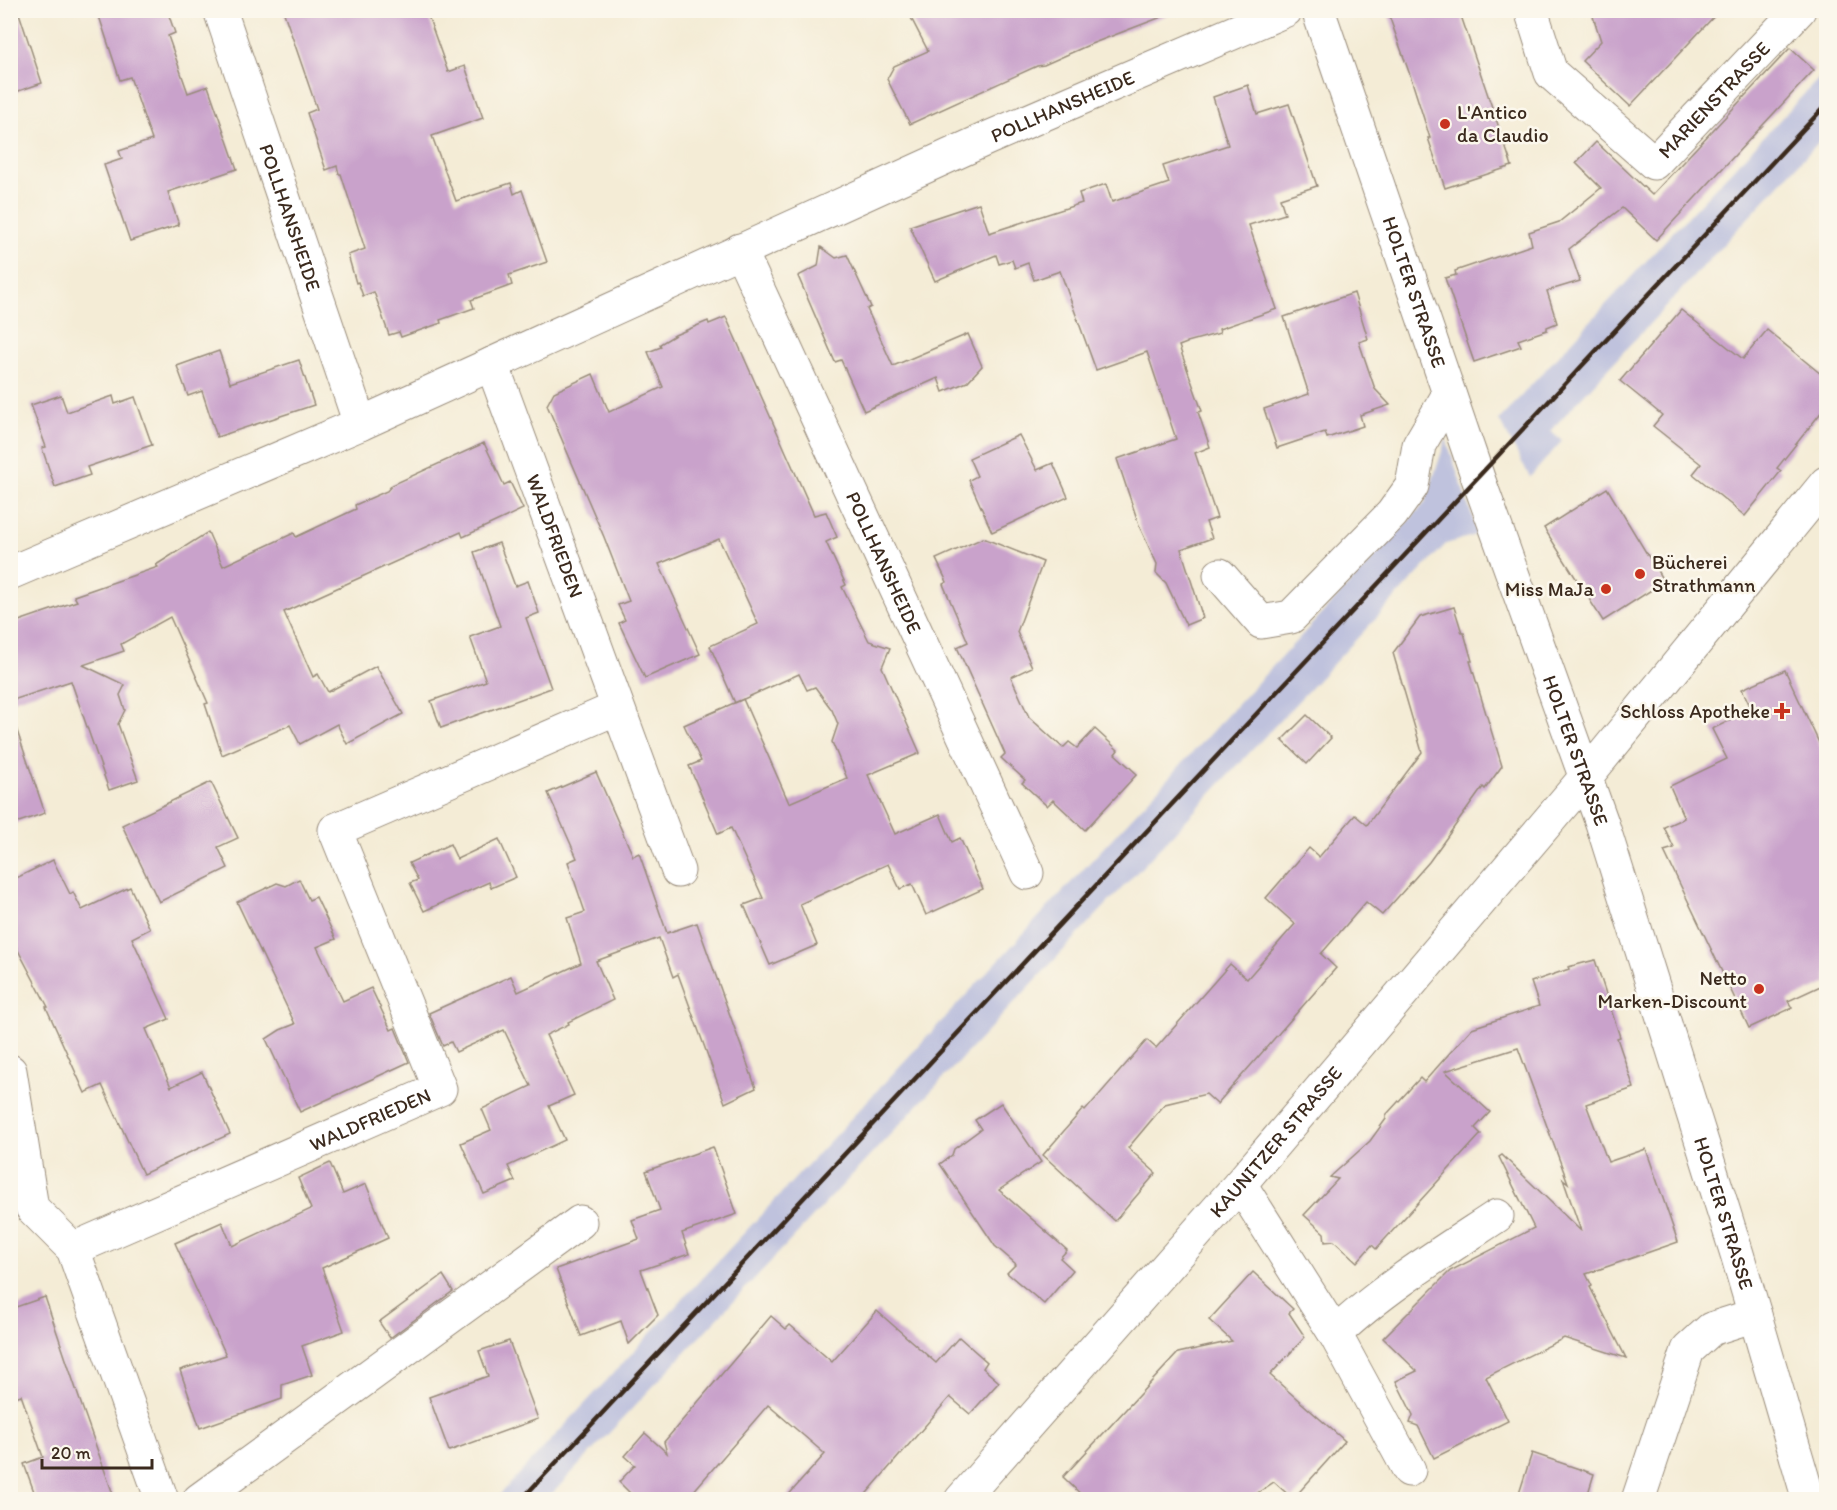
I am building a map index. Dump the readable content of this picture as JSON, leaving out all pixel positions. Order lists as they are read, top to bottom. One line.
{"streets":{"street":["MARIENSTRASSE","POLLHANSHEIDE","HOLTER STRASSE","WALDFRIEDEN","KAUNITZER STRASSE"]},"crossings":[["POLLHANSHEIDE","WALDFRIEDEN"],["HOLTER STRASSE","KAUNITZER STRASSE"]],"places":{"other":["L'Antico da Claudio","Bücherei Strathmann","Miss MaJa","Netto Marken-Discount"],"health":["Schloss Apotheke"]},"scale_bar":"20 m"}
